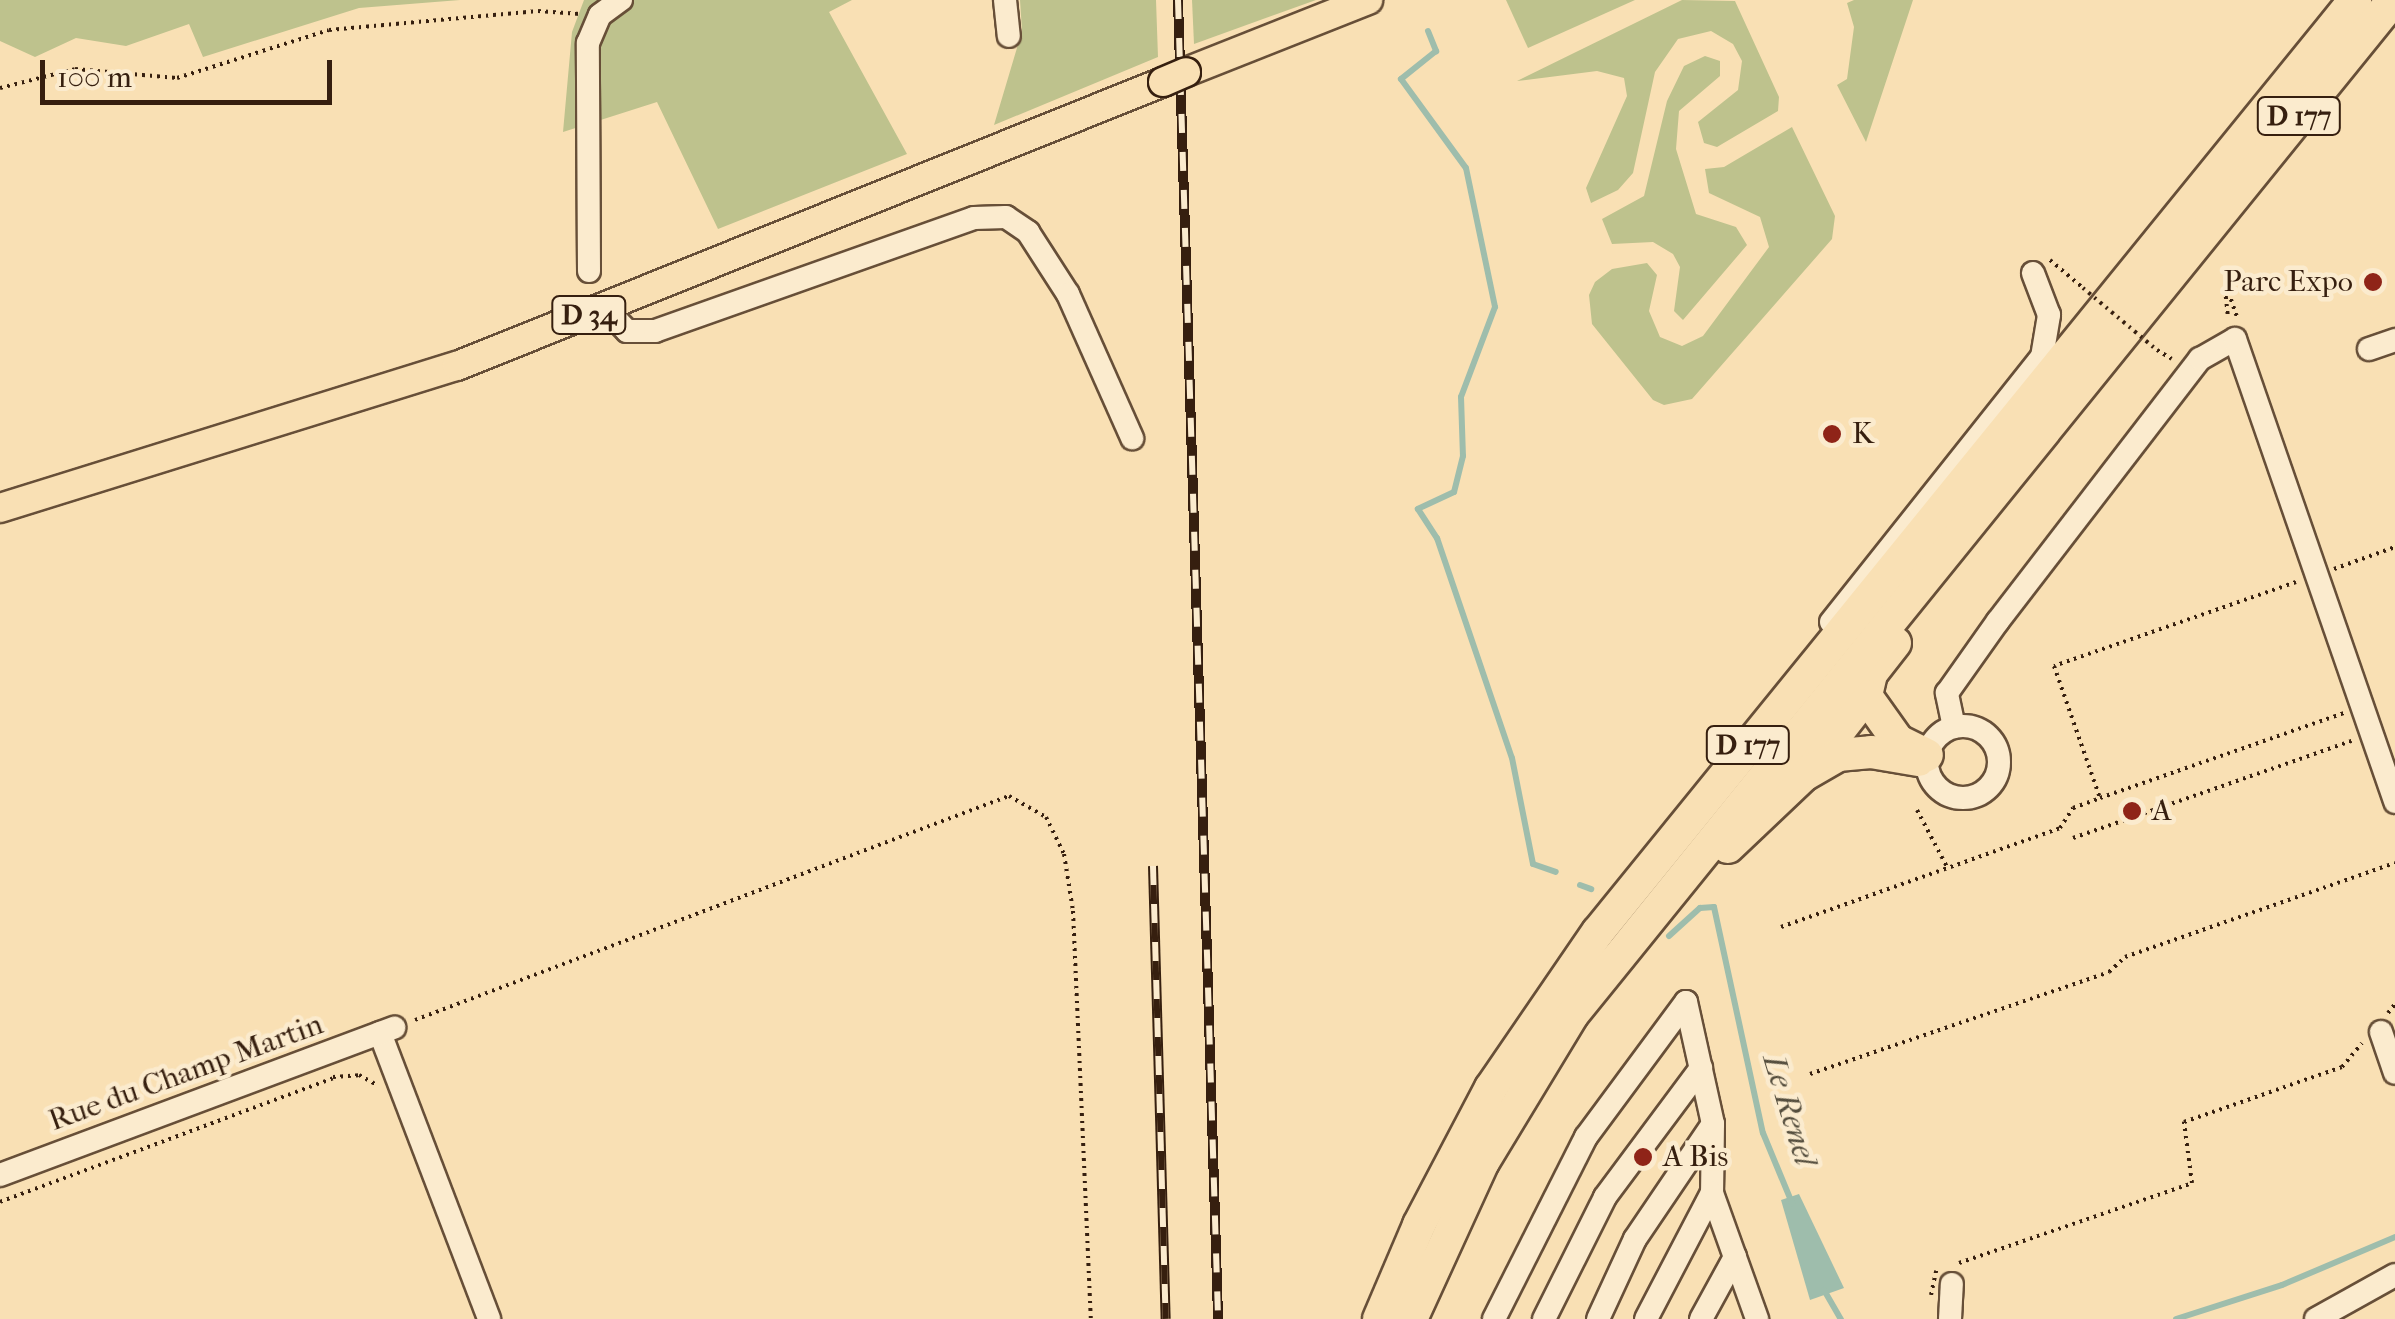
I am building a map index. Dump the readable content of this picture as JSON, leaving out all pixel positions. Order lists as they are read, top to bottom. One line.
{"streets":{"highway":["D 177"],"main road":["D 34"],"street":["Rue du Champ Martin"]},"water":["Le Renel"],"places":["Parc Expo","K","A","A Bis"],"scale_bar":"100 m"}
